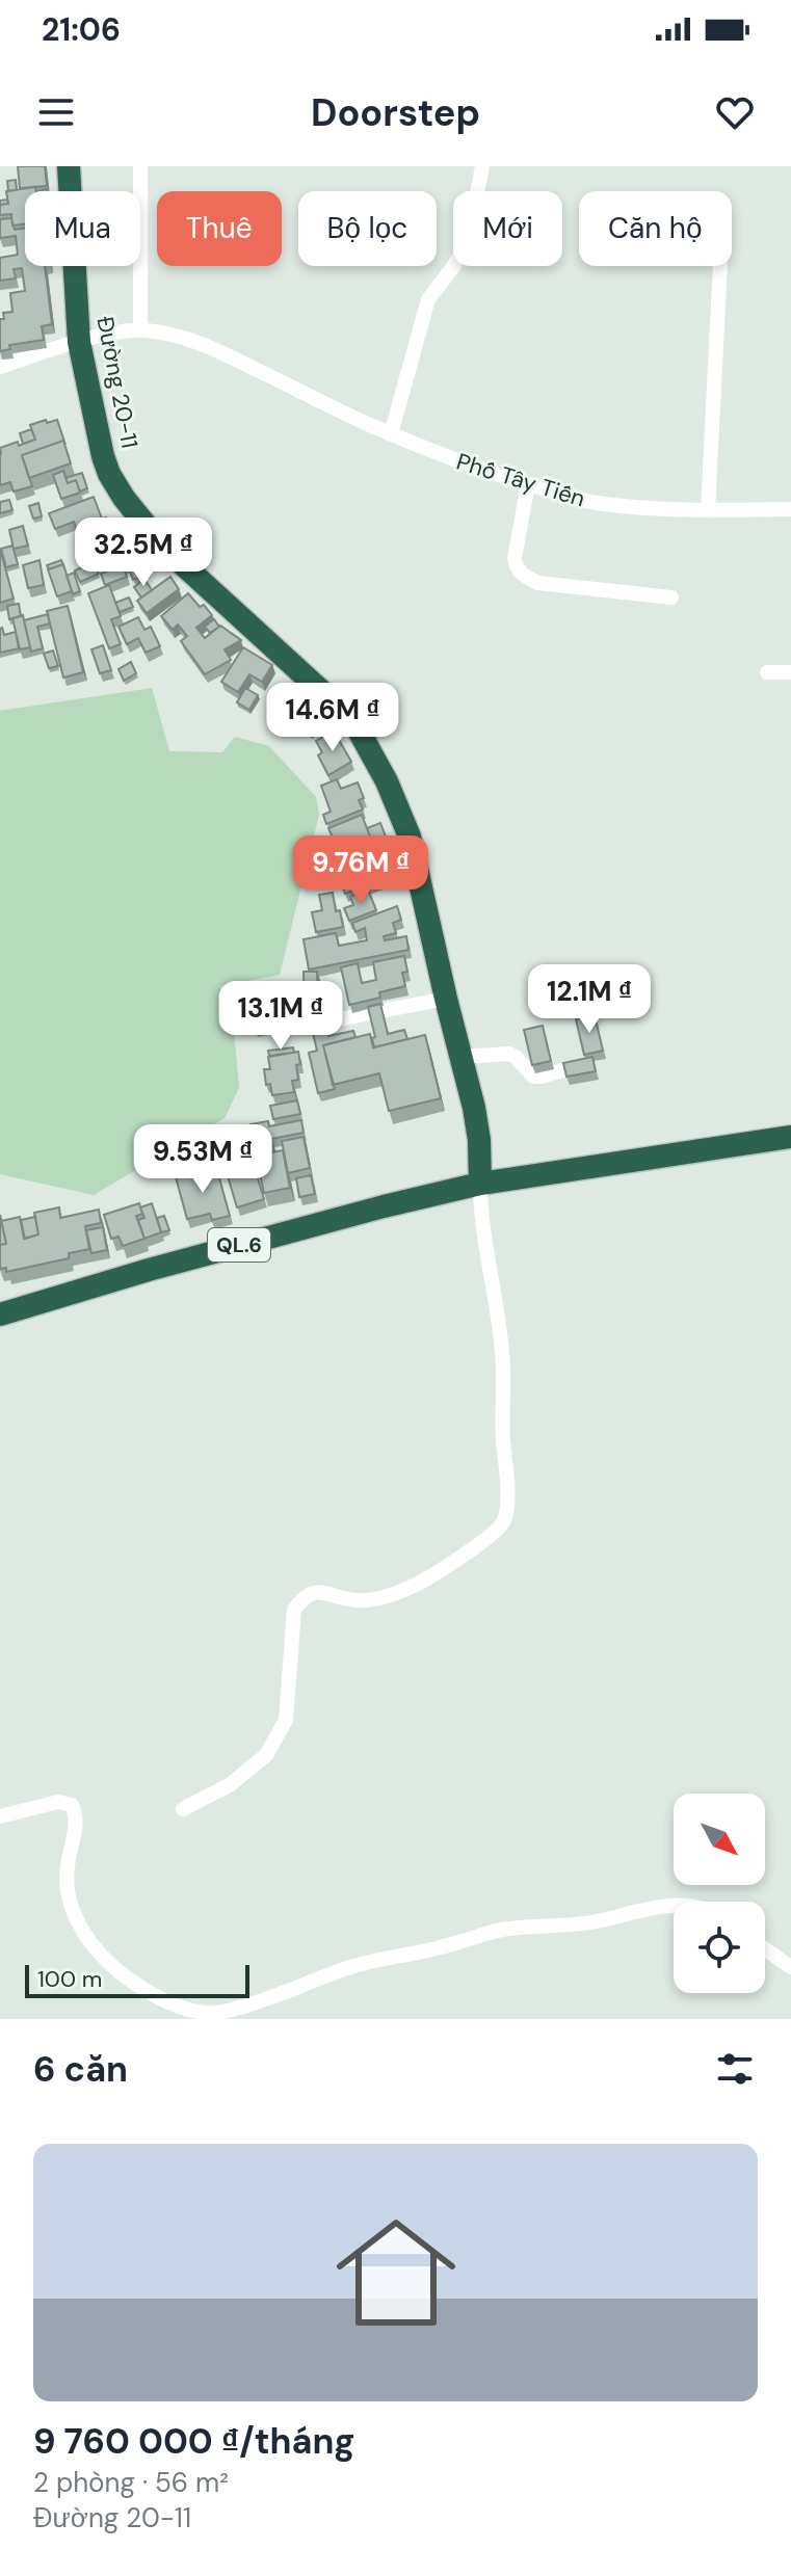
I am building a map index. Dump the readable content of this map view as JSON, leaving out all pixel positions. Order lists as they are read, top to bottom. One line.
{"streets":{"highway":["Đường 20-11","QL.6"],"street":["Phố Tây Tiến"]},"crossings":[["Đường 20-11","Phố Tây Tiến"],["Đường 20-11","QL.6"]],"scale_bar":"100 m","north":"bottom right","page":{"status":"21:06","header":"Doorstep","chip":["Mua","Thuê","Bộ lọc","Mới","Căn hộ"],"price":["32.5M ₫","14.6M ₫","9.76M ₫","12.1M ₫","13.1M ₫","9.53M ₫"],"scale":"100 m","heading":"6 căn","list":[{"name":"9 760 000 ₫/tháng","note":"2 phòng · 56 m² · Đường 20-11"}]}}
